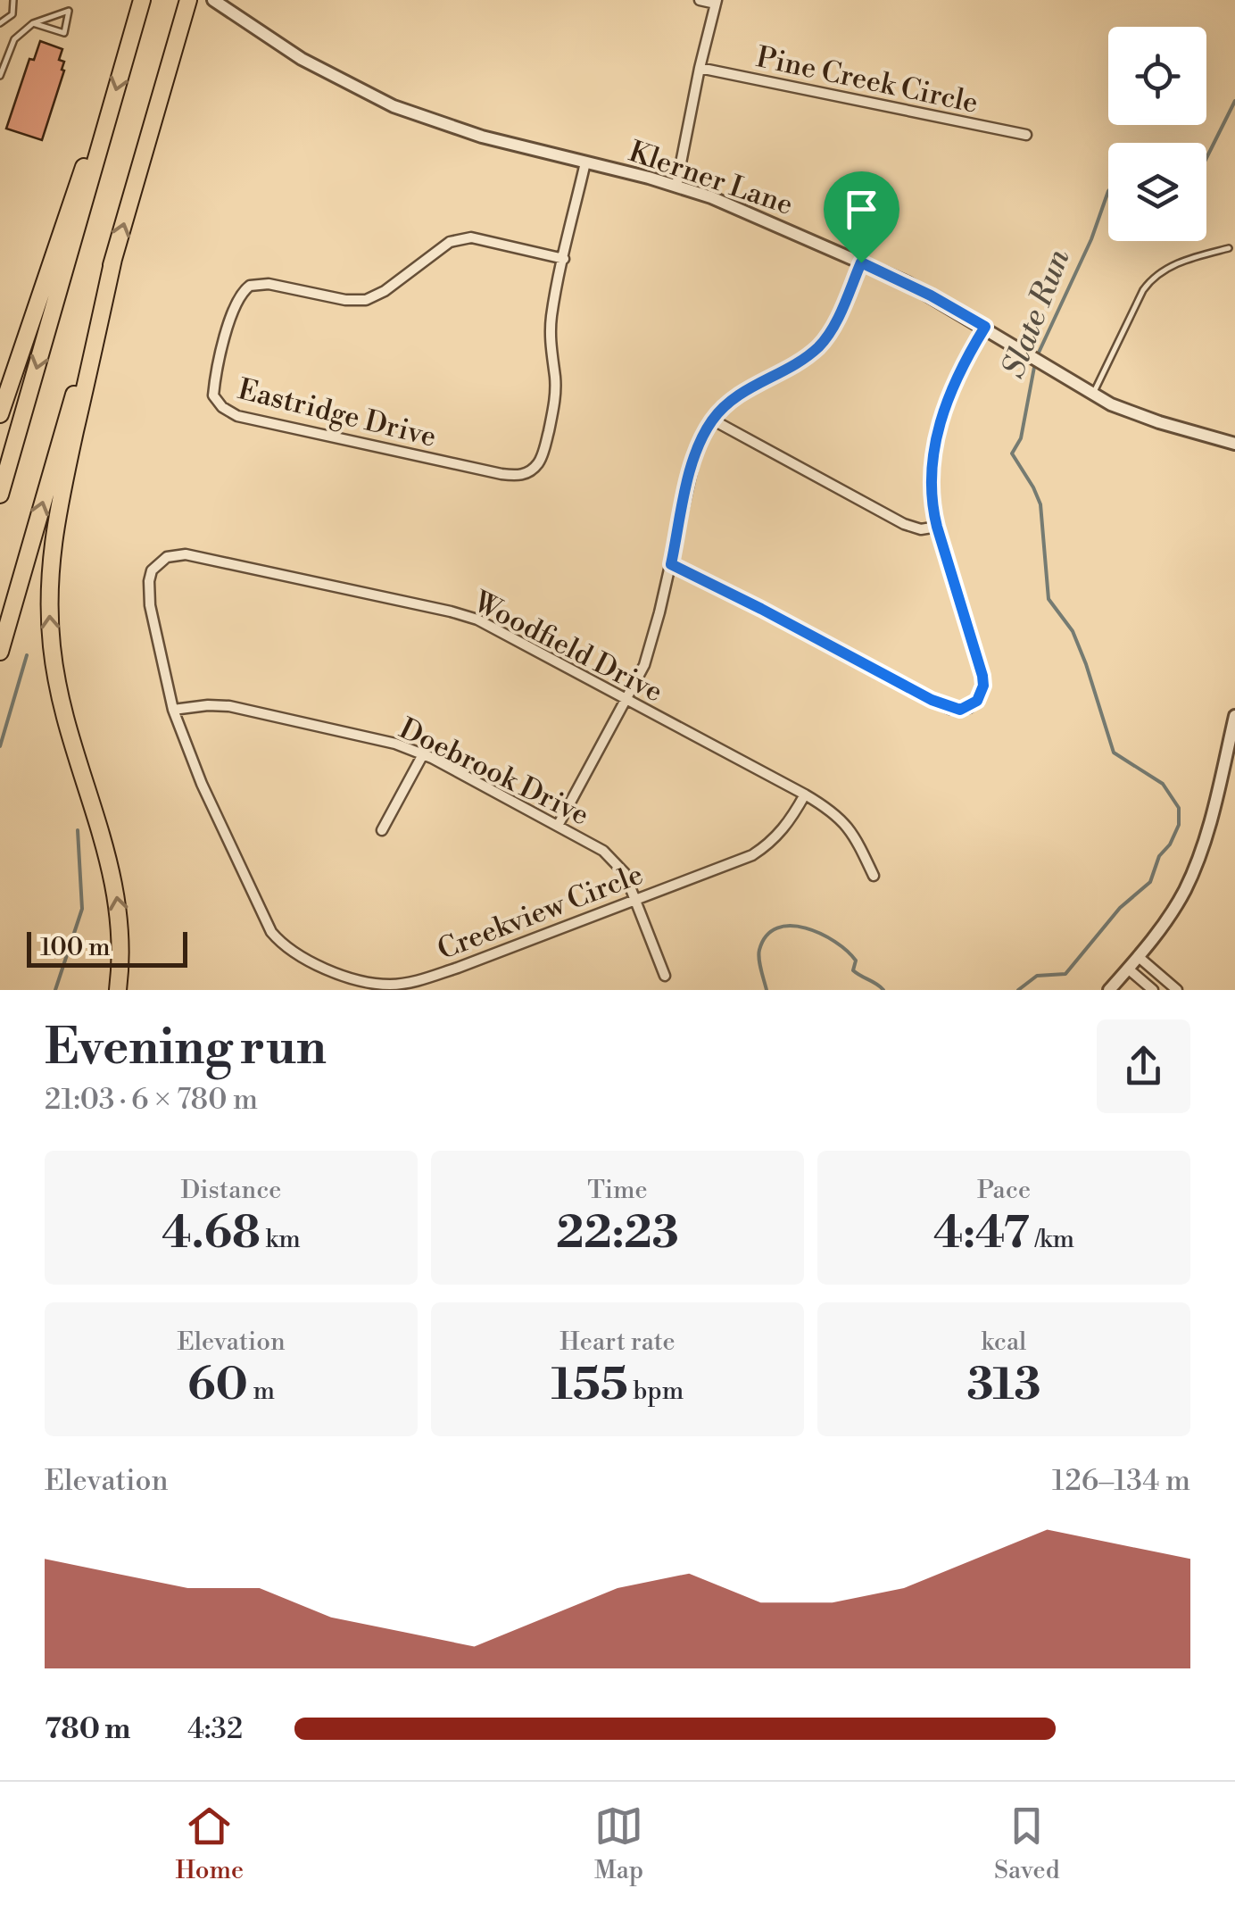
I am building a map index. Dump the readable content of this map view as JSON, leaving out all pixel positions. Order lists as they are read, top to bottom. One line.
{"streets":{"street":["Pine Creek Circle","Klerner Lane","Eastridge Drive","Woodfield Drive","Doebrook Drive","Creekview Circle"]},"crossings":[["Klerner Lane","Eastridge Drive"],["Woodfield Drive","Creekview Circle"],["Doebrook Drive","Creekview Circle"]],"water":["Slate Run"],"scale_bar":"100 m","page":{"scale":"100 m","heading":["Evening run","21:03 · 6 × 780 m"],"stats":[["Distance","4.68 km"],["Time","22:23"],["Pace","4:47 /km"],["Elevation","60 m"],["Heart rate","155 bpm"],["kcal","313"]],"chart":["Elevation","126–134 m"],"list":[{"name":"780 m","note":"4:32"}],"tabs":["Home","Map","Saved"]}}
